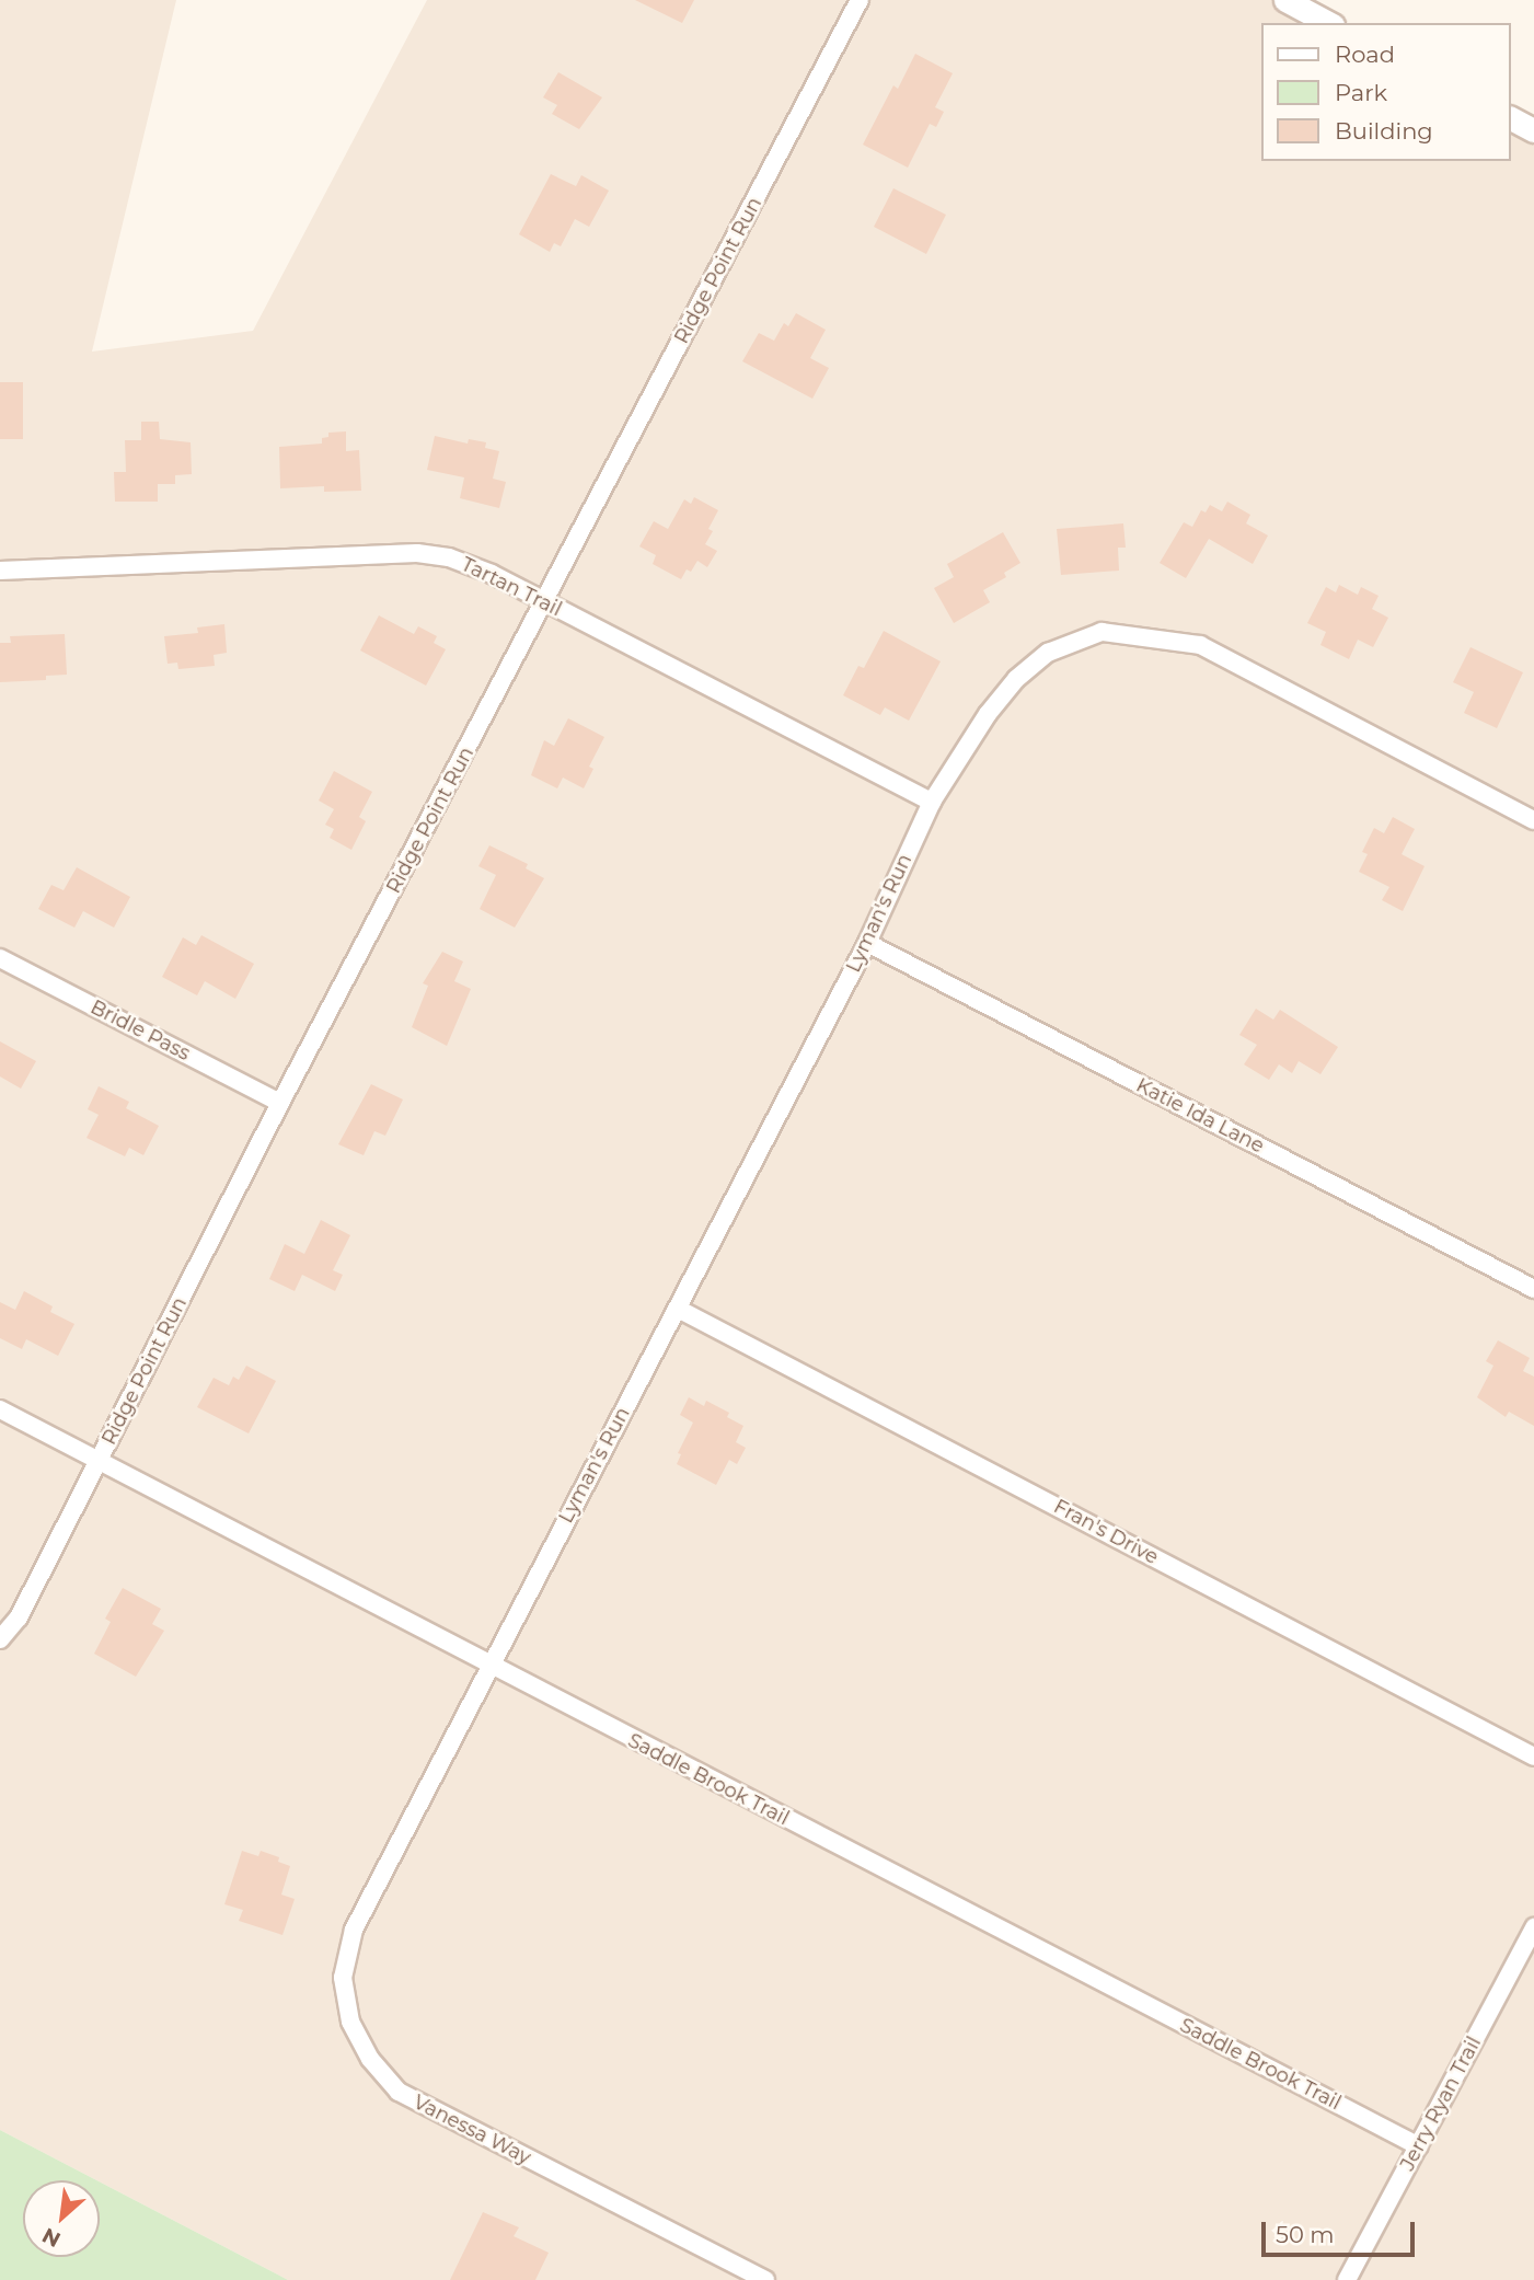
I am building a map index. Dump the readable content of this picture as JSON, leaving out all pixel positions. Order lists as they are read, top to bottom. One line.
{"streets":{"street":["Ridge Point Run","Tartan Trail","Lyman's Run","Bridle Pass","Katie Ida Lane","Fran's Drive","Saddle Brook Trail","Jerry Ryan Trail","Vanessa Way"]},"crossings":[["Ridge Point Run","Tartan Trail"],["Ridge Point Run","Bridle Pass"],["Ridge Point Run","Saddle Brook Trail"],["Tartan Trail","Lyman's Run"],["Lyman's Run","Katie Ida Lane"],["Lyman's Run","Fran's Drive"],["Lyman's Run","Saddle Brook Trail"],["Lyman's Run","Vanessa Way"],["Saddle Brook Trail","Jerry Ryan Trail"],["Saddle Brook Trail","Vanessa Way"]],"legend":["Road","Park","Building"],"scale_bar":"50 m","north":"bottom left"}
